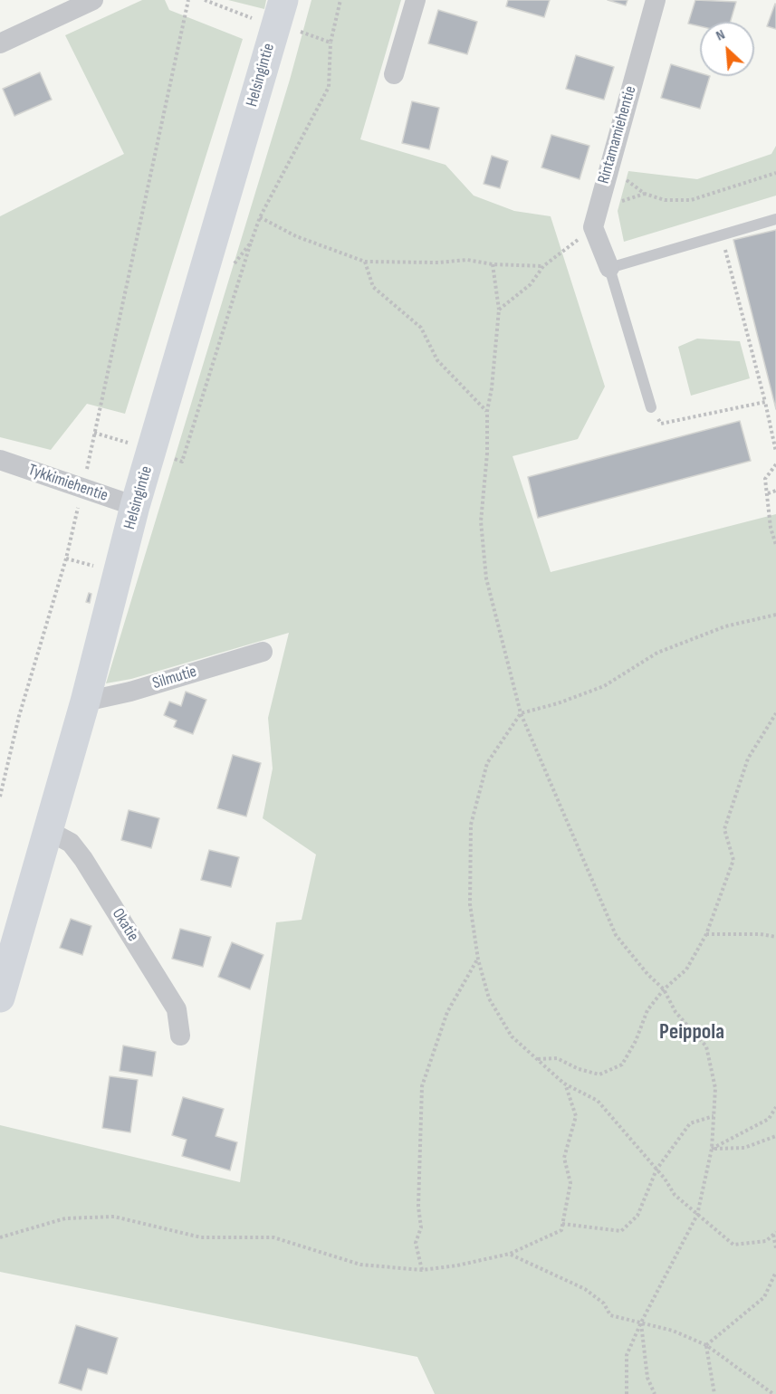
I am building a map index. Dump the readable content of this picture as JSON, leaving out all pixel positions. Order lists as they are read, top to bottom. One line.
{"streets":{"main road":["Helsingintie"],"street":["Rintamamiehentie","Tykkimiehentie","Silmutie","Okatie"]},"crossings":[["Helsingintie","Tykkimiehentie"],["Helsingintie","Silmutie"],["Helsingintie","Okatie"]],"districts":["Peippola"],"north":"top left"}
